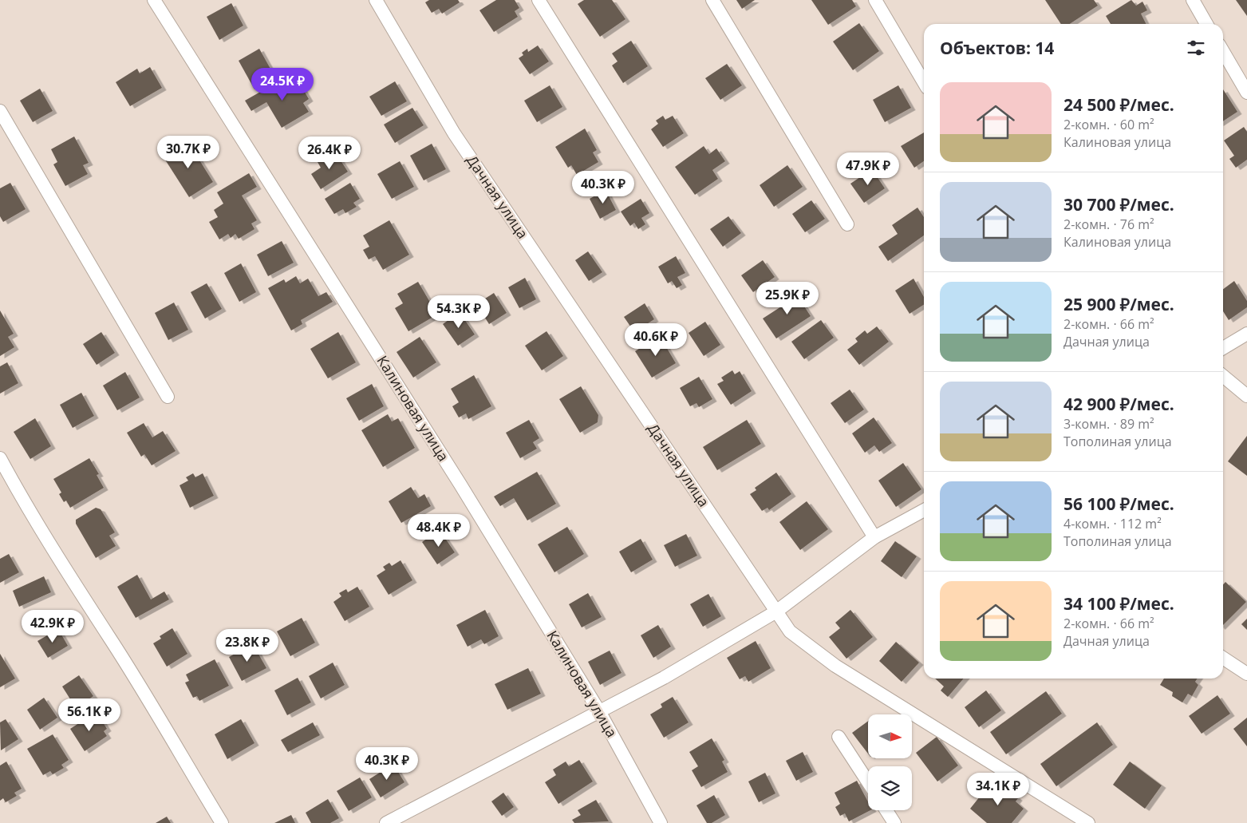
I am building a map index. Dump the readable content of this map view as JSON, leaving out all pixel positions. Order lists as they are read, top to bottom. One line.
{"streets":{"street":["Дачная улица","Калиновая улица"]},"north":"right","page":{"heading":"Объектов: 14","price":["24.5K ₽","30.7K ₽","26.4K ₽","47.9K ₽","40.3K ₽","25.9K ₽","54.3K ₽","40.6K ₽","48.4K ₽","42.9K ₽","23.8K ₽","56.1K ₽","40.3K ₽","34.1K ₽"],"list":[{"name":"24 500 ₽/мес.","note":"2-комн. · 60 m² · Калиновая улица"},{"name":"30 700 ₽/мес.","note":"2-комн. · 76 m² · Калиновая улица"},{"name":"25 900 ₽/мес.","note":"2-комн. · 66 m² · Дачная улица"},{"name":"42 900 ₽/мес.","note":"3-комн. · 89 m² · Тополиная улица"},{"name":"56 100 ₽/мес.","note":"4-комн. · 112 m² · Тополиная улица"},{"name":"34 100 ₽/мес.","note":"2-комн. · 66 m² · Дачная улица"}]}}
